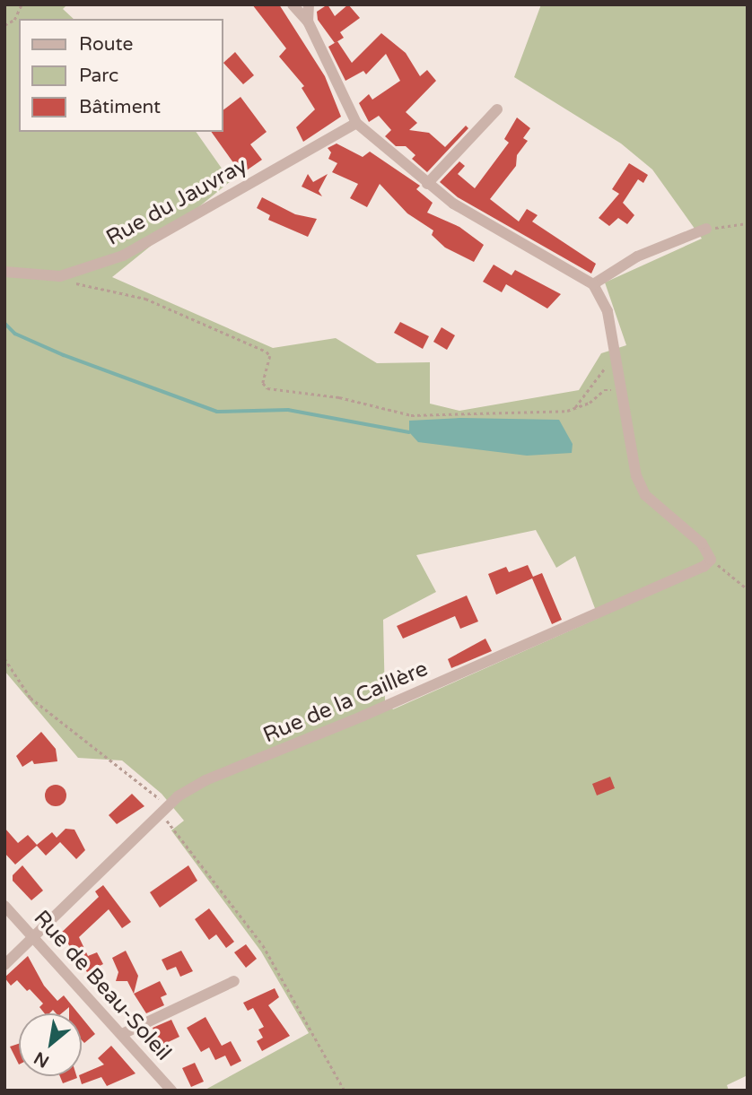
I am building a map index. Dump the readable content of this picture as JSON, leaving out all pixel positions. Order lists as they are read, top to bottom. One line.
{"streets":{"street":["Rue du Jauvray","Rue de la Caillère","Rue de Beau-Soleil"]},"crossings":[["Rue de la Caillère","Rue de Beau-Soleil"]],"legend":["Route","Parc","Bâtiment"],"north":"bottom left"}
